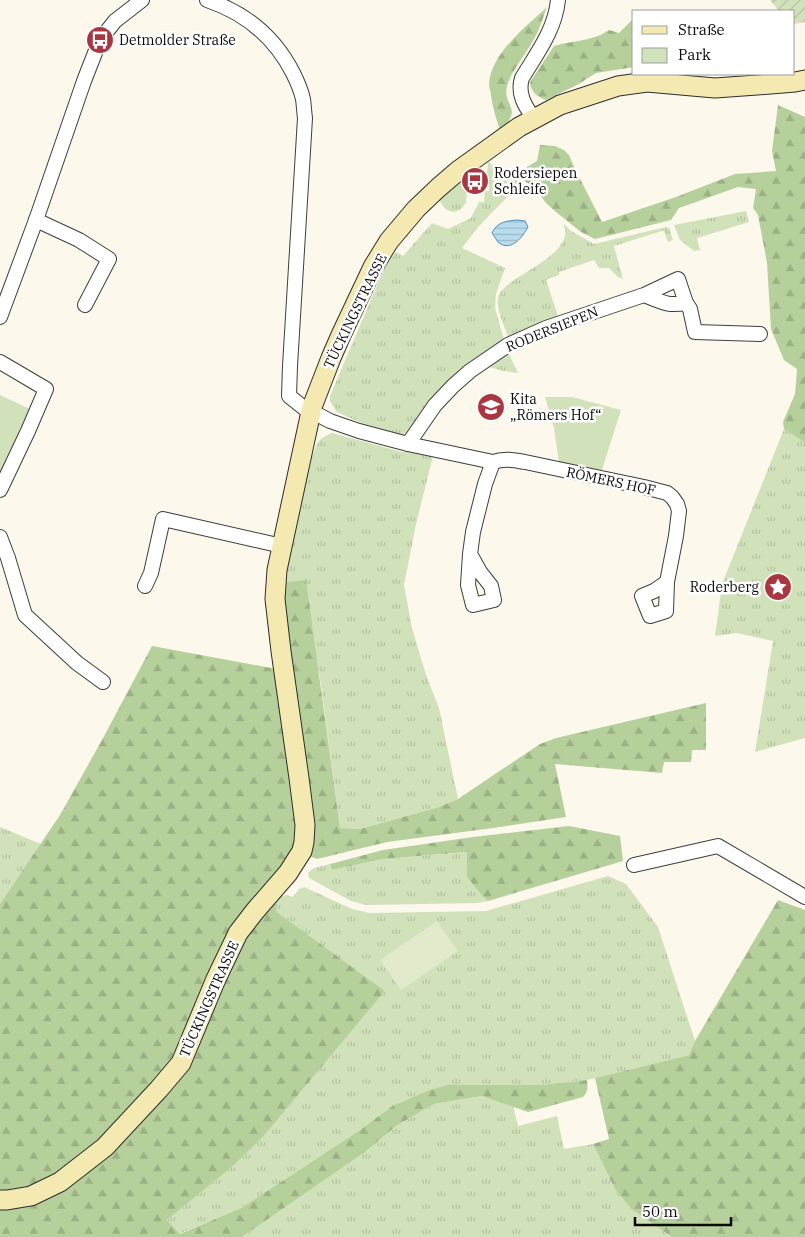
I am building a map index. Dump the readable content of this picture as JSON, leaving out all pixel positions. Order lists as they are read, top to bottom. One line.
{"streets":{"street":["TÜCKINGSTRASSE","RODERSIEPEN","RÖMERS HOF"]},"crossings":[["TÜCKINGSTRASSE","RÖMERS HOF"],["RODERSIEPEN","RÖMERS HOF"]],"places":{"bus stop":["Detmolder Straße","Rodersiepen Schleife"],"school or university":["Kita „Römers Hof“"],"place":["Roderberg"]},"legend":["Straße","Park"],"scale_bar":"50 m"}
